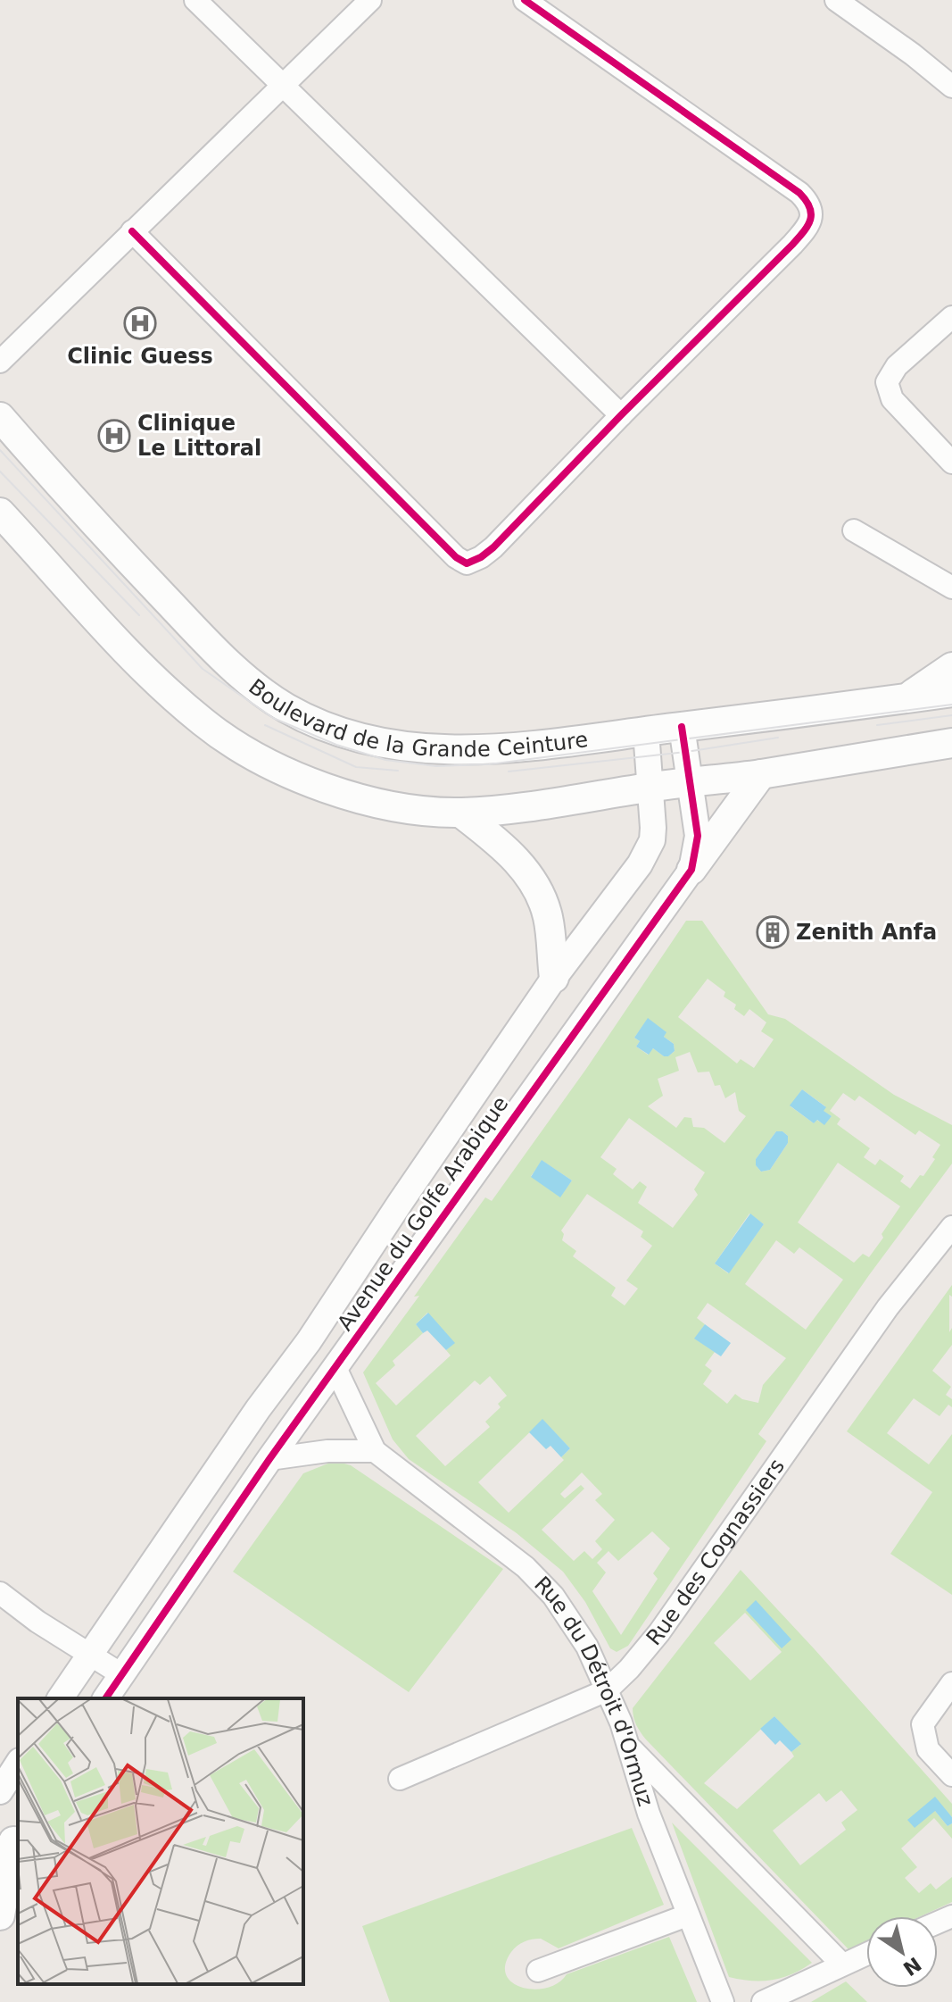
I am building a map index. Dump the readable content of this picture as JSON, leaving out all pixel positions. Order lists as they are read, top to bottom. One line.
{"streets":{"main road":["Boulevard de la Grande Ceinture"],"street":["Avenue du Golfe Arabique","Rue des Cognassiers","Rue du Détroit d'Ormuz"]},"crossings":[["Boulevard de la Grande Ceinture","Avenue du Golfe Arabique"],["Avenue du Golfe Arabique","Rue du Détroit d'Ormuz"],["Rue des Cognassiers","Rue du Détroit d'Ormuz"]],"places":{"hospital":["Clinic Guess","Clinique Le Littoral"],"building":["Zenith Anfa"]},"north":"bottom right"}
